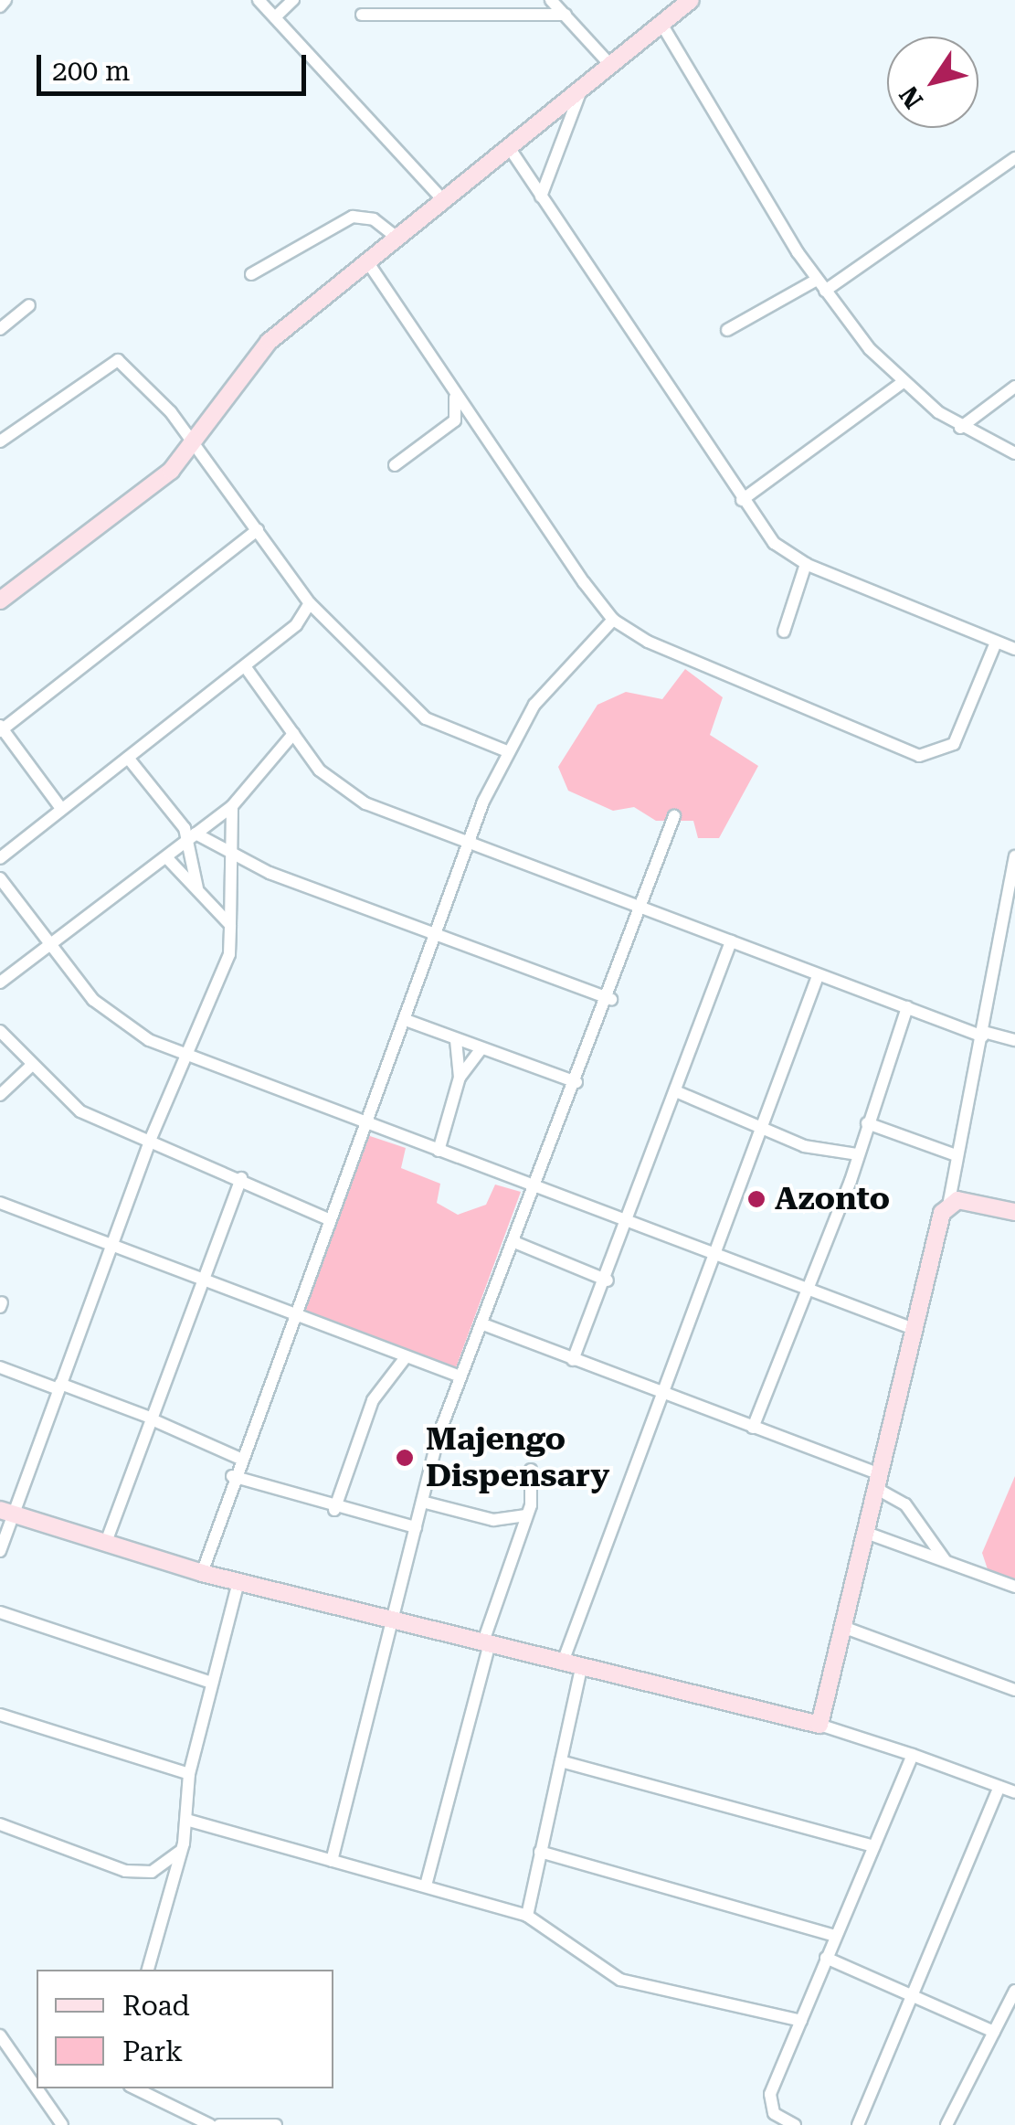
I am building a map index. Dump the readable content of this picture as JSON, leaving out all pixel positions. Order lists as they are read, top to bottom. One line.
{"places":["Azonto","Majengo Dispensary"],"legend":["Road","Park"],"scale_bar":"200 m","north":"bottom left"}
